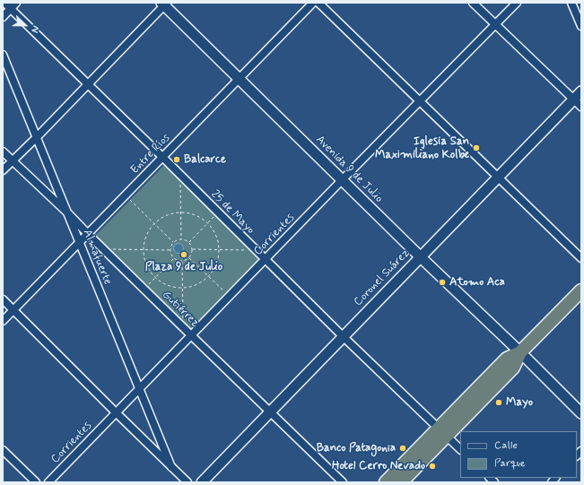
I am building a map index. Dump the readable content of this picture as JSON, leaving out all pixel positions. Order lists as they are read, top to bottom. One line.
{"streets":{"street":["Entre Ríos","Avenida 9 de Julio","25 de Mayo","Corrientes","Almafuerte","Coronel Suárez","Gutiérrez"]},"crossings":[["Entre Ríos","Avenida 9 de Julio"],["Entre Ríos","25 de Mayo"],["Entre Ríos","Almafuerte"],["Entre Ríos","Gutiérrez"],["Avenida 9 de Julio","Corrientes"],["Avenida 9 de Julio","Coronel Suárez"],["25 de Mayo","Corrientes"],["25 de Mayo","Coronel Suárez"],["Corrientes","Almafuerte"],["Corrientes","Gutiérrez"],["Almafuerte","Gutiérrez"],["Coronel Suárez","Gutiérrez"]],"places":["Iglesia San Maximiliano Kolbe","Balcarce","Plaza 9 de Julio","Atomo Aca","Mayo","Banco Patagonia","Hotel Cerro Nevado"],"legend":["Calle","Parque"],"north":"right"}
